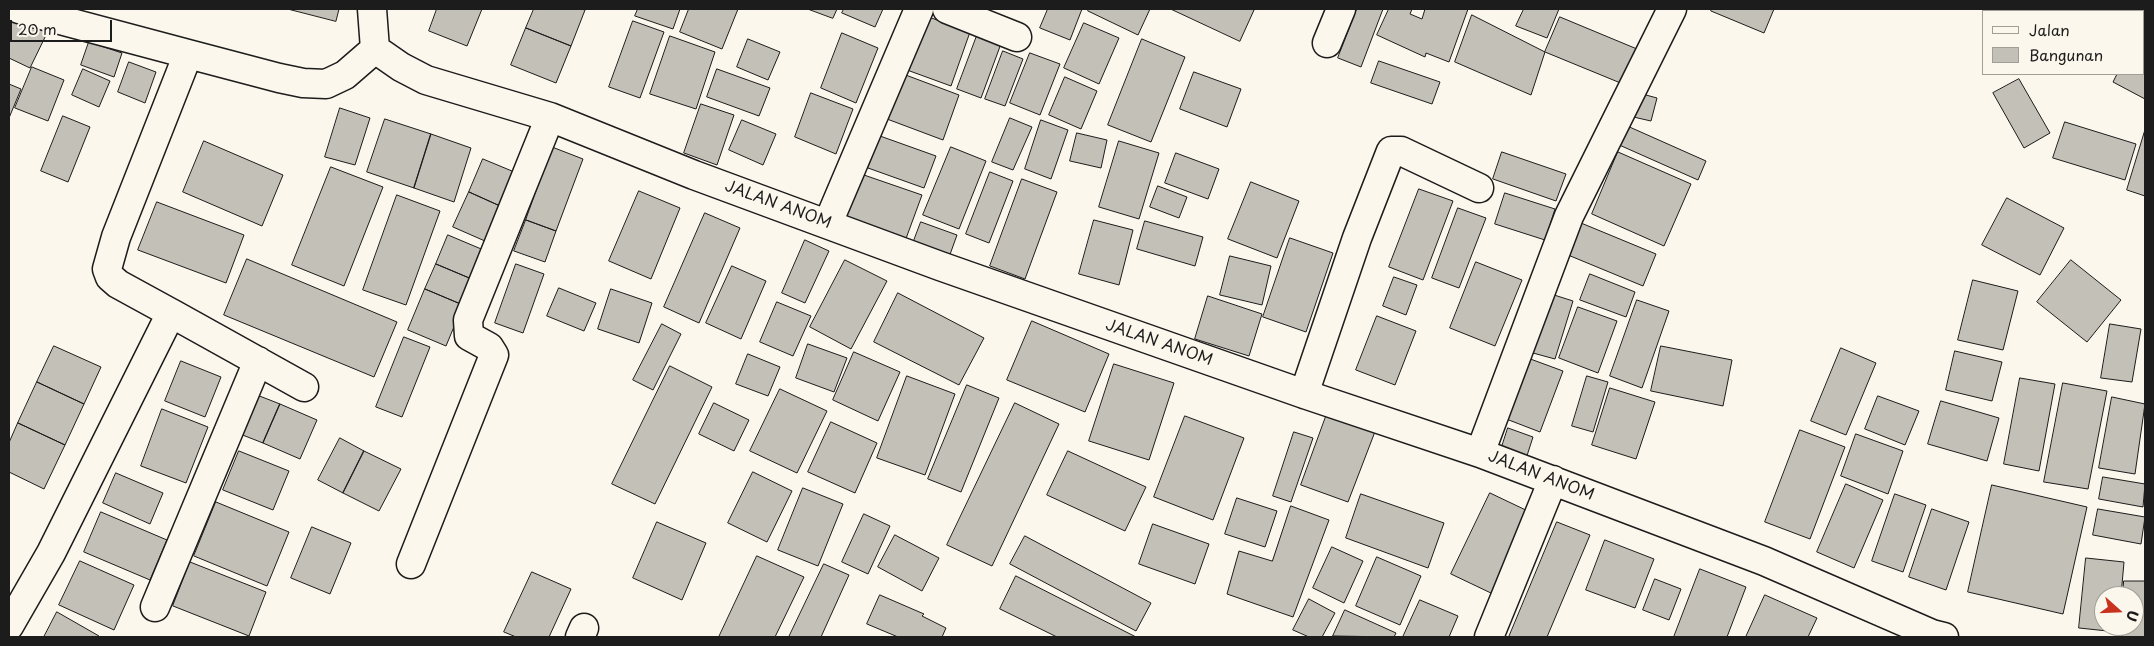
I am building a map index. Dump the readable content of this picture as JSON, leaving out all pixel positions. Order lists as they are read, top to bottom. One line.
{"streets":{"street":["JALAN ANOM"]},"legend":["Jalan","Bangunan"],"scale_bar":"20 m","north":"right"}
